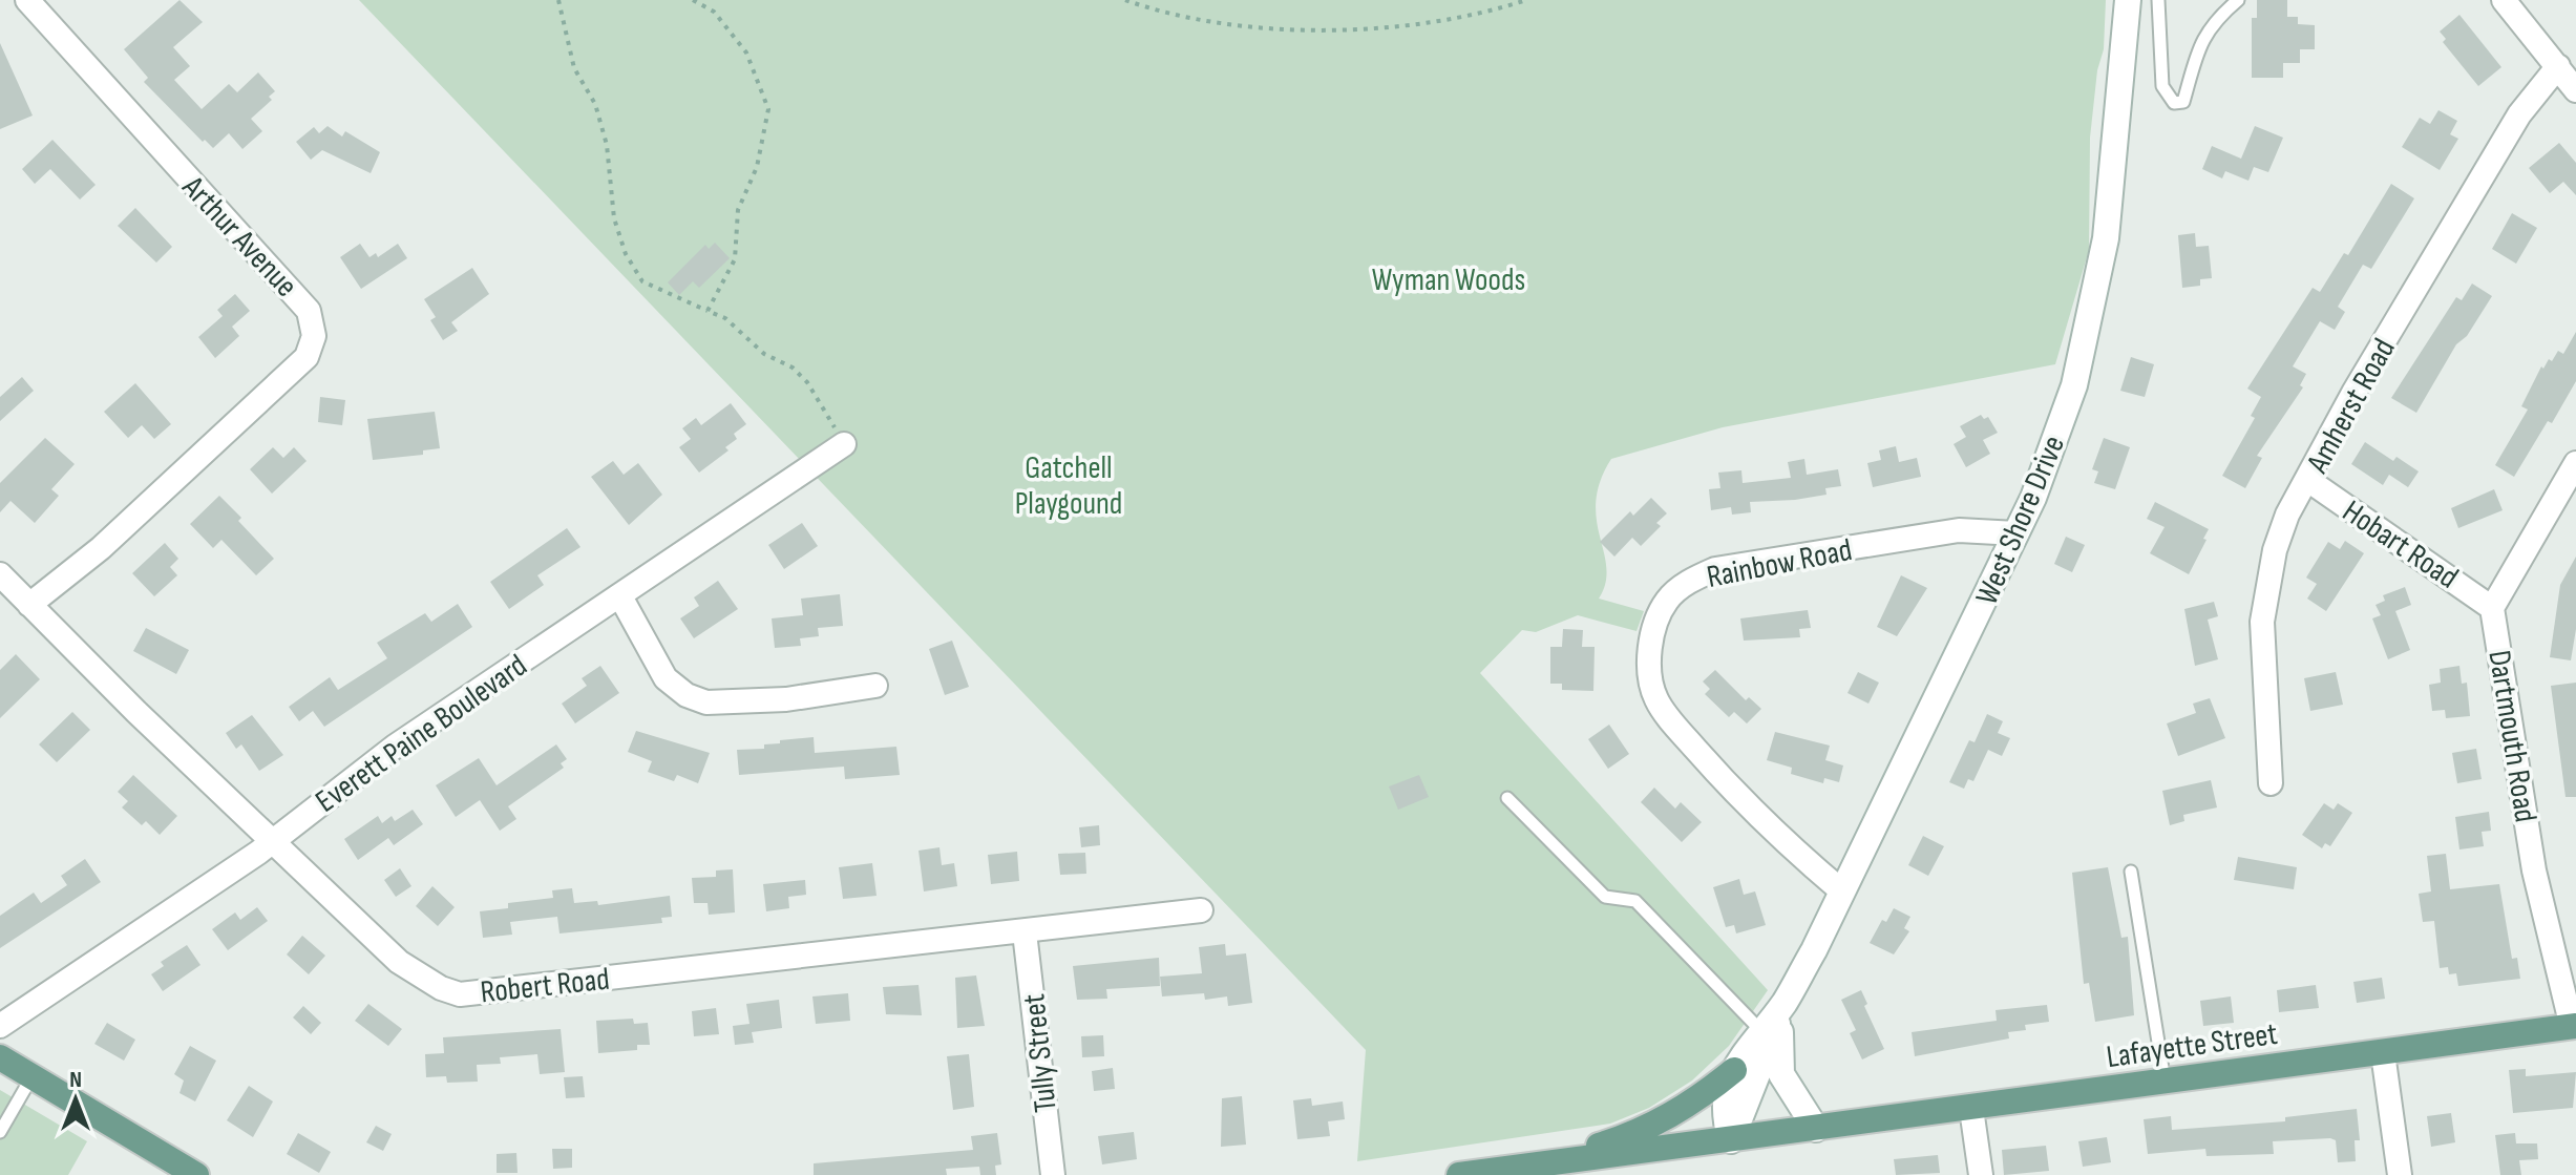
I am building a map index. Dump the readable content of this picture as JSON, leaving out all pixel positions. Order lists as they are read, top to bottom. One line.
{"streets":{"main road":["West Shore Drive","Lafayette Street"],"street":["Arthur Avenue","Amherst Road","Hobart Road","Rainbow Road","Everett Paine Boulevard","Dartmouth Road","Robert Road","Tully Street"]},"crossings":[["Arthur Avenue","Robert Road"],["Amherst Road","Hobart Road"],["West Shore Drive","Rainbow Road"],["West Shore Drive","Lafayette Street"],["Hobart Road","Dartmouth Road"],["Everett Paine Boulevard","Robert Road"],["Dartmouth Road","Lafayette Street"],["Robert Road","Tully Street"]],"parks":["Wyman Woods","Gatchell Playgound"],"north":"top"}
